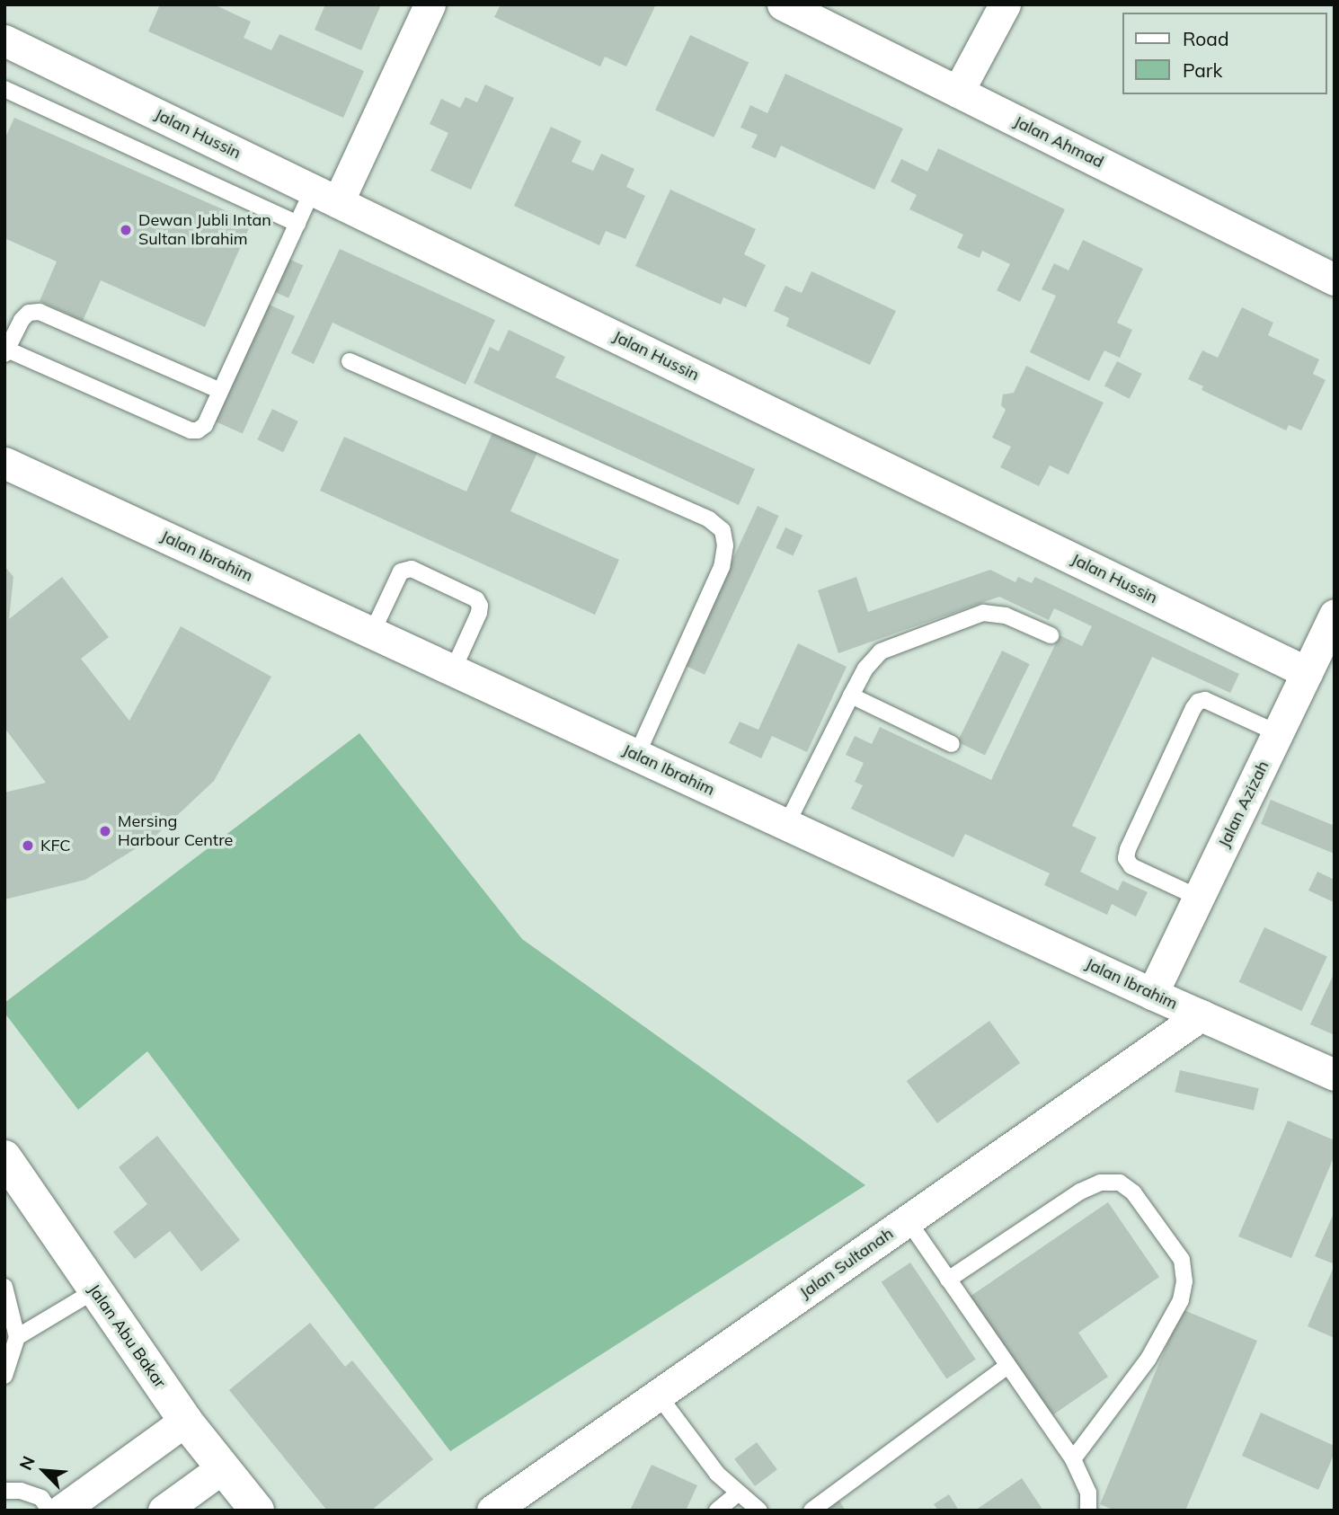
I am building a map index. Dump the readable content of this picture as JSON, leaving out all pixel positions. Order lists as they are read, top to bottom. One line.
{"streets":{"street":["Jalan Hussin","Jalan Ahmad","Jalan Ibrahim","Jalan Azizah","Jalan Sultanah","Jalan Abu Bakar"]},"crossings":[["Jalan Hussin","Jalan Azizah"],["Jalan Ibrahim","Jalan Azizah"],["Jalan Ibrahim","Jalan Sultanah"]],"places":["Dewan Jubli Intan Sultan Ibrahim","Mersing Harbour Centre","KFC"],"legend":["Road","Park"],"north":"top left"}
